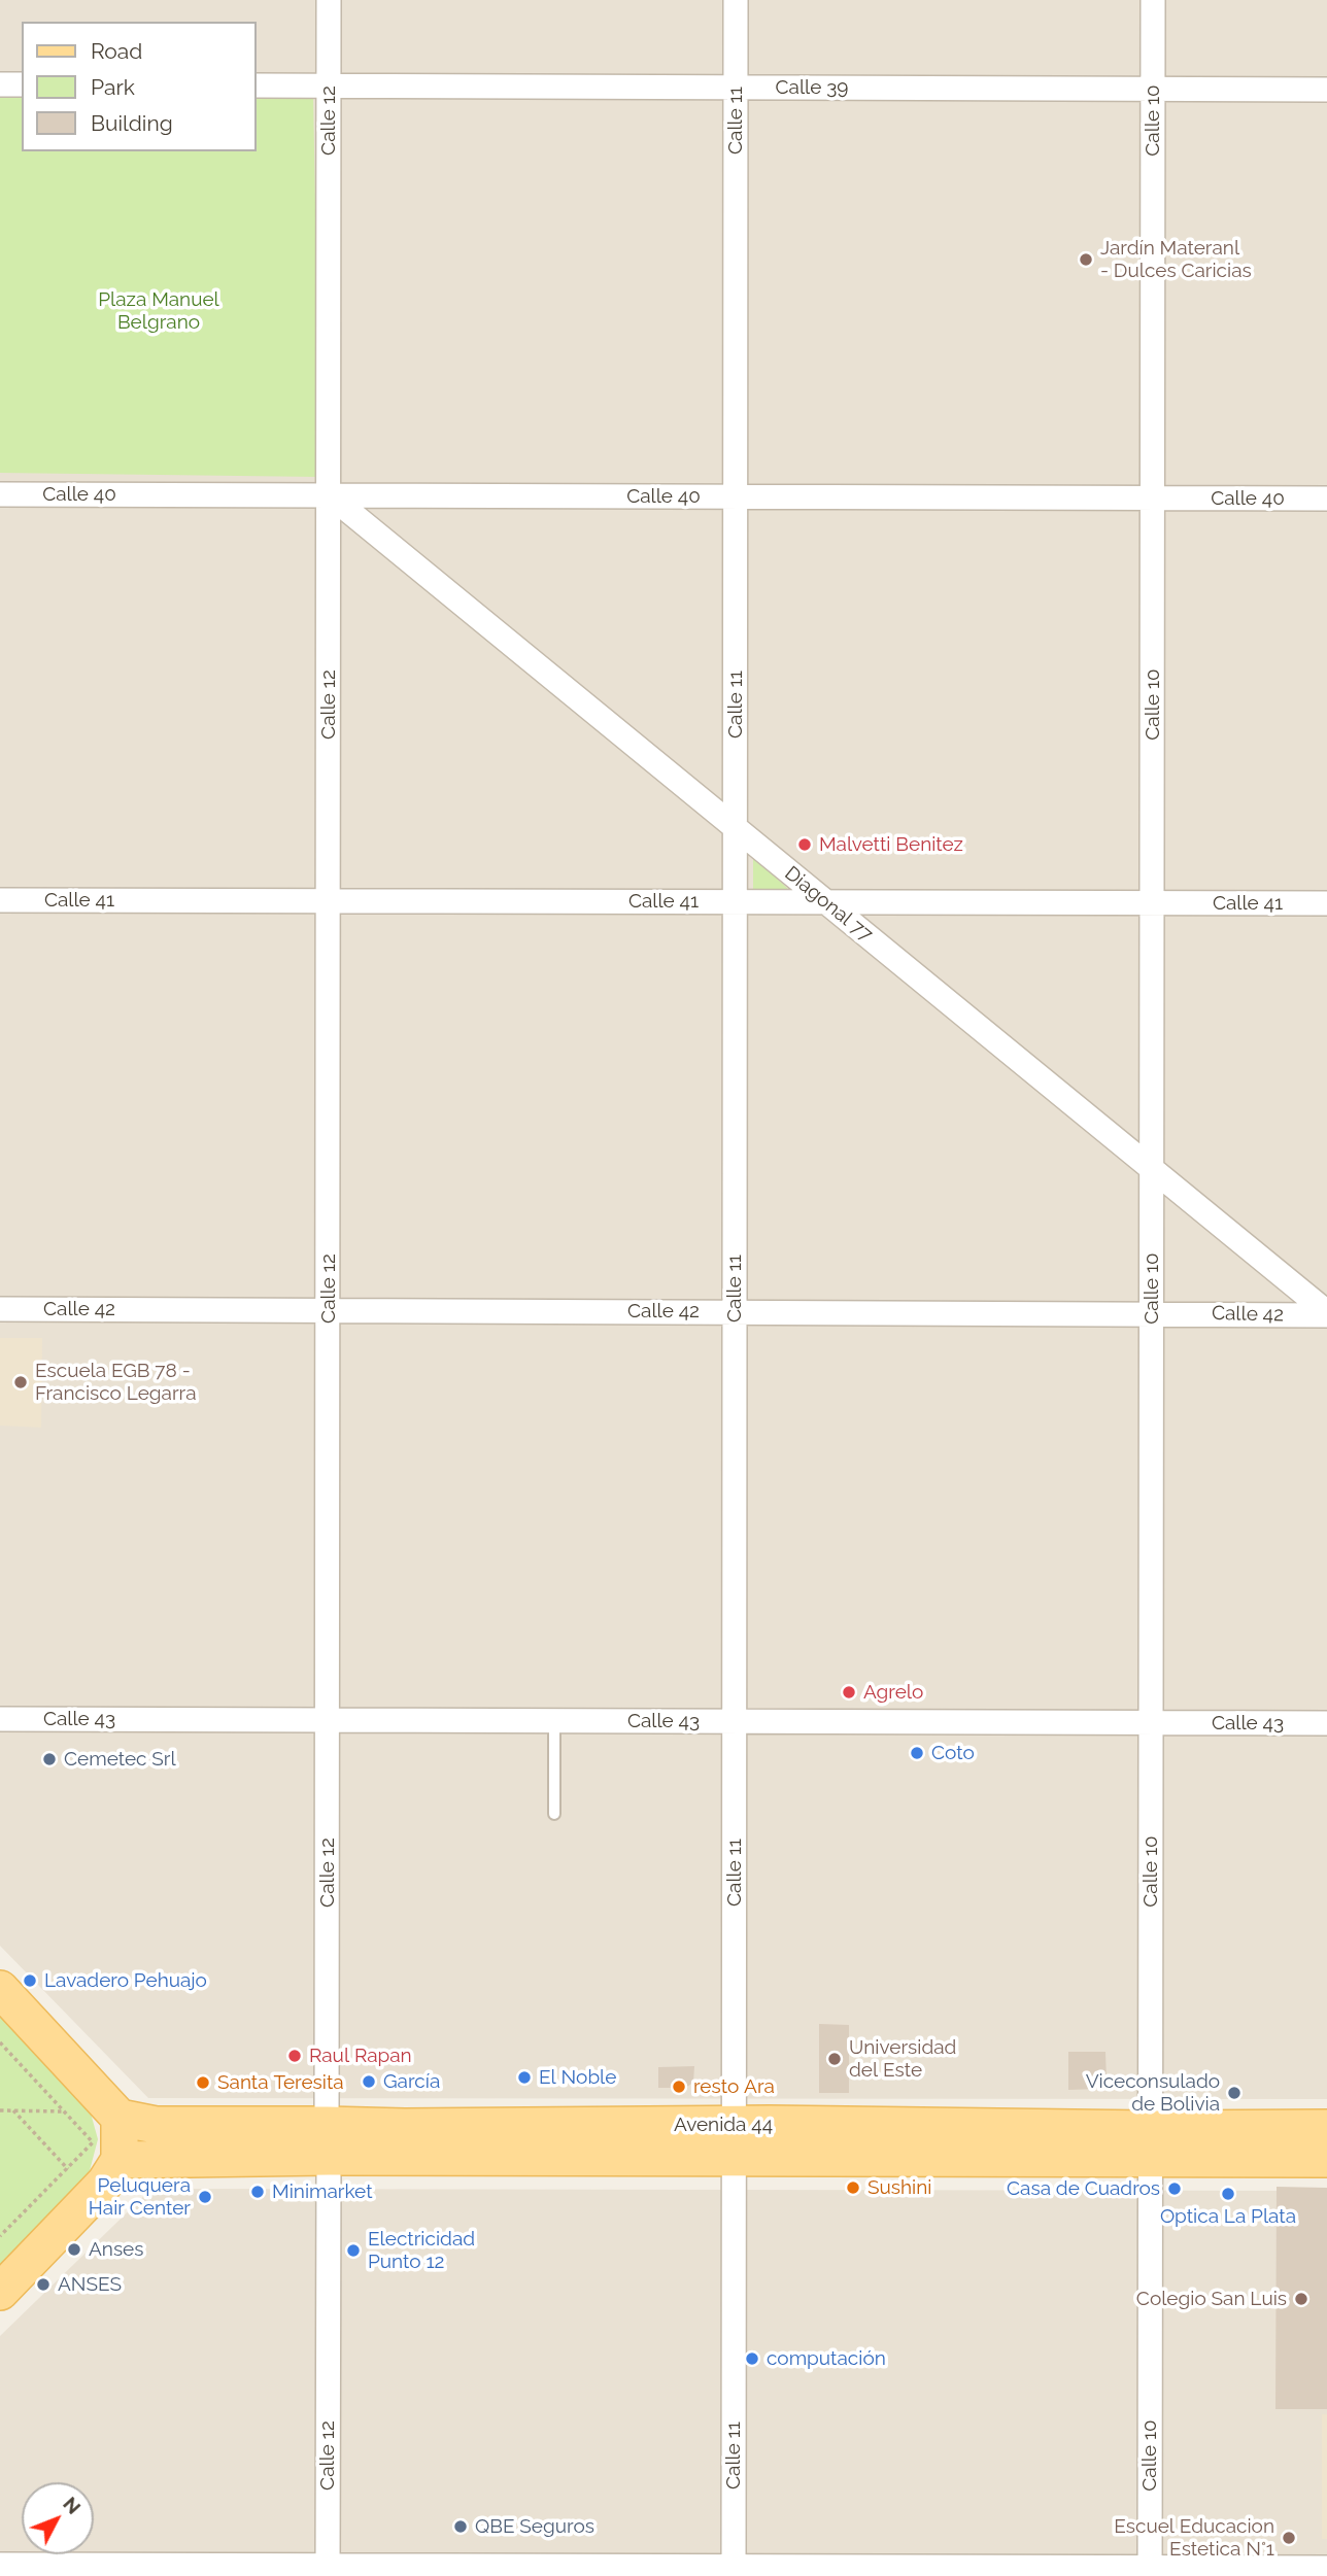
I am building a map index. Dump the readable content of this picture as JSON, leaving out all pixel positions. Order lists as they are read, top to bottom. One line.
{"streets":{"main road":["Avenida 44"],"street":["Calle 39","Calle 12","Calle 11","Calle 10","Calle 40","Calle 41","Diagonal 77","Calle 42","Calle 43"]},"crossings":[["Calle 39","Calle 12"],["Calle 39","Calle 11"],["Calle 39","Calle 10"],["Calle 12","Calle 40"],["Calle 12","Calle 41"],["Calle 12","Diagonal 77"],["Calle 12","Calle 42"],["Calle 12","Calle 43"],["Calle 12","Avenida 44"],["Calle 11","Calle 40"],["Calle 11","Calle 41"],["Calle 11","Diagonal 77"],["Calle 11","Calle 42"],["Calle 11","Calle 43"],["Calle 11","Avenida 44"],["Calle 10","Calle 40"],["Calle 10","Calle 41"],["Calle 10","Diagonal 77"],["Calle 10","Calle 42"],["Calle 10","Calle 43"],["Calle 10","Avenida 44"],["Calle 40","Diagonal 77"],["Calle 41","Diagonal 77"],["Diagonal 77","Calle 42"]],"parks":["Plaza Manuel Belgrano"],"places":["Jardín Materanl - Dulces Caricias","Malvetti Benitez","Escuela EGB 78 - Francisco Legarra","Agrelo","Coto","Cemetec Srl","Lavadero Pehuajo","Raul Rapan","Universidad del Este","El Noble","García","Santa Teresita","resto Ara","Viceconsulado de Bolivia","Sushini","Casa de Cuadros","Minimarket","Optica La Plata","Peluquera Hair Center","Anses","Electricidad Punto 12","ANSES","Colegio San Luis","computación","QBE Seguros","Escuel Educacion Estetica N°1"],"legend":["Road","Park","Building"],"north":"top right"}
